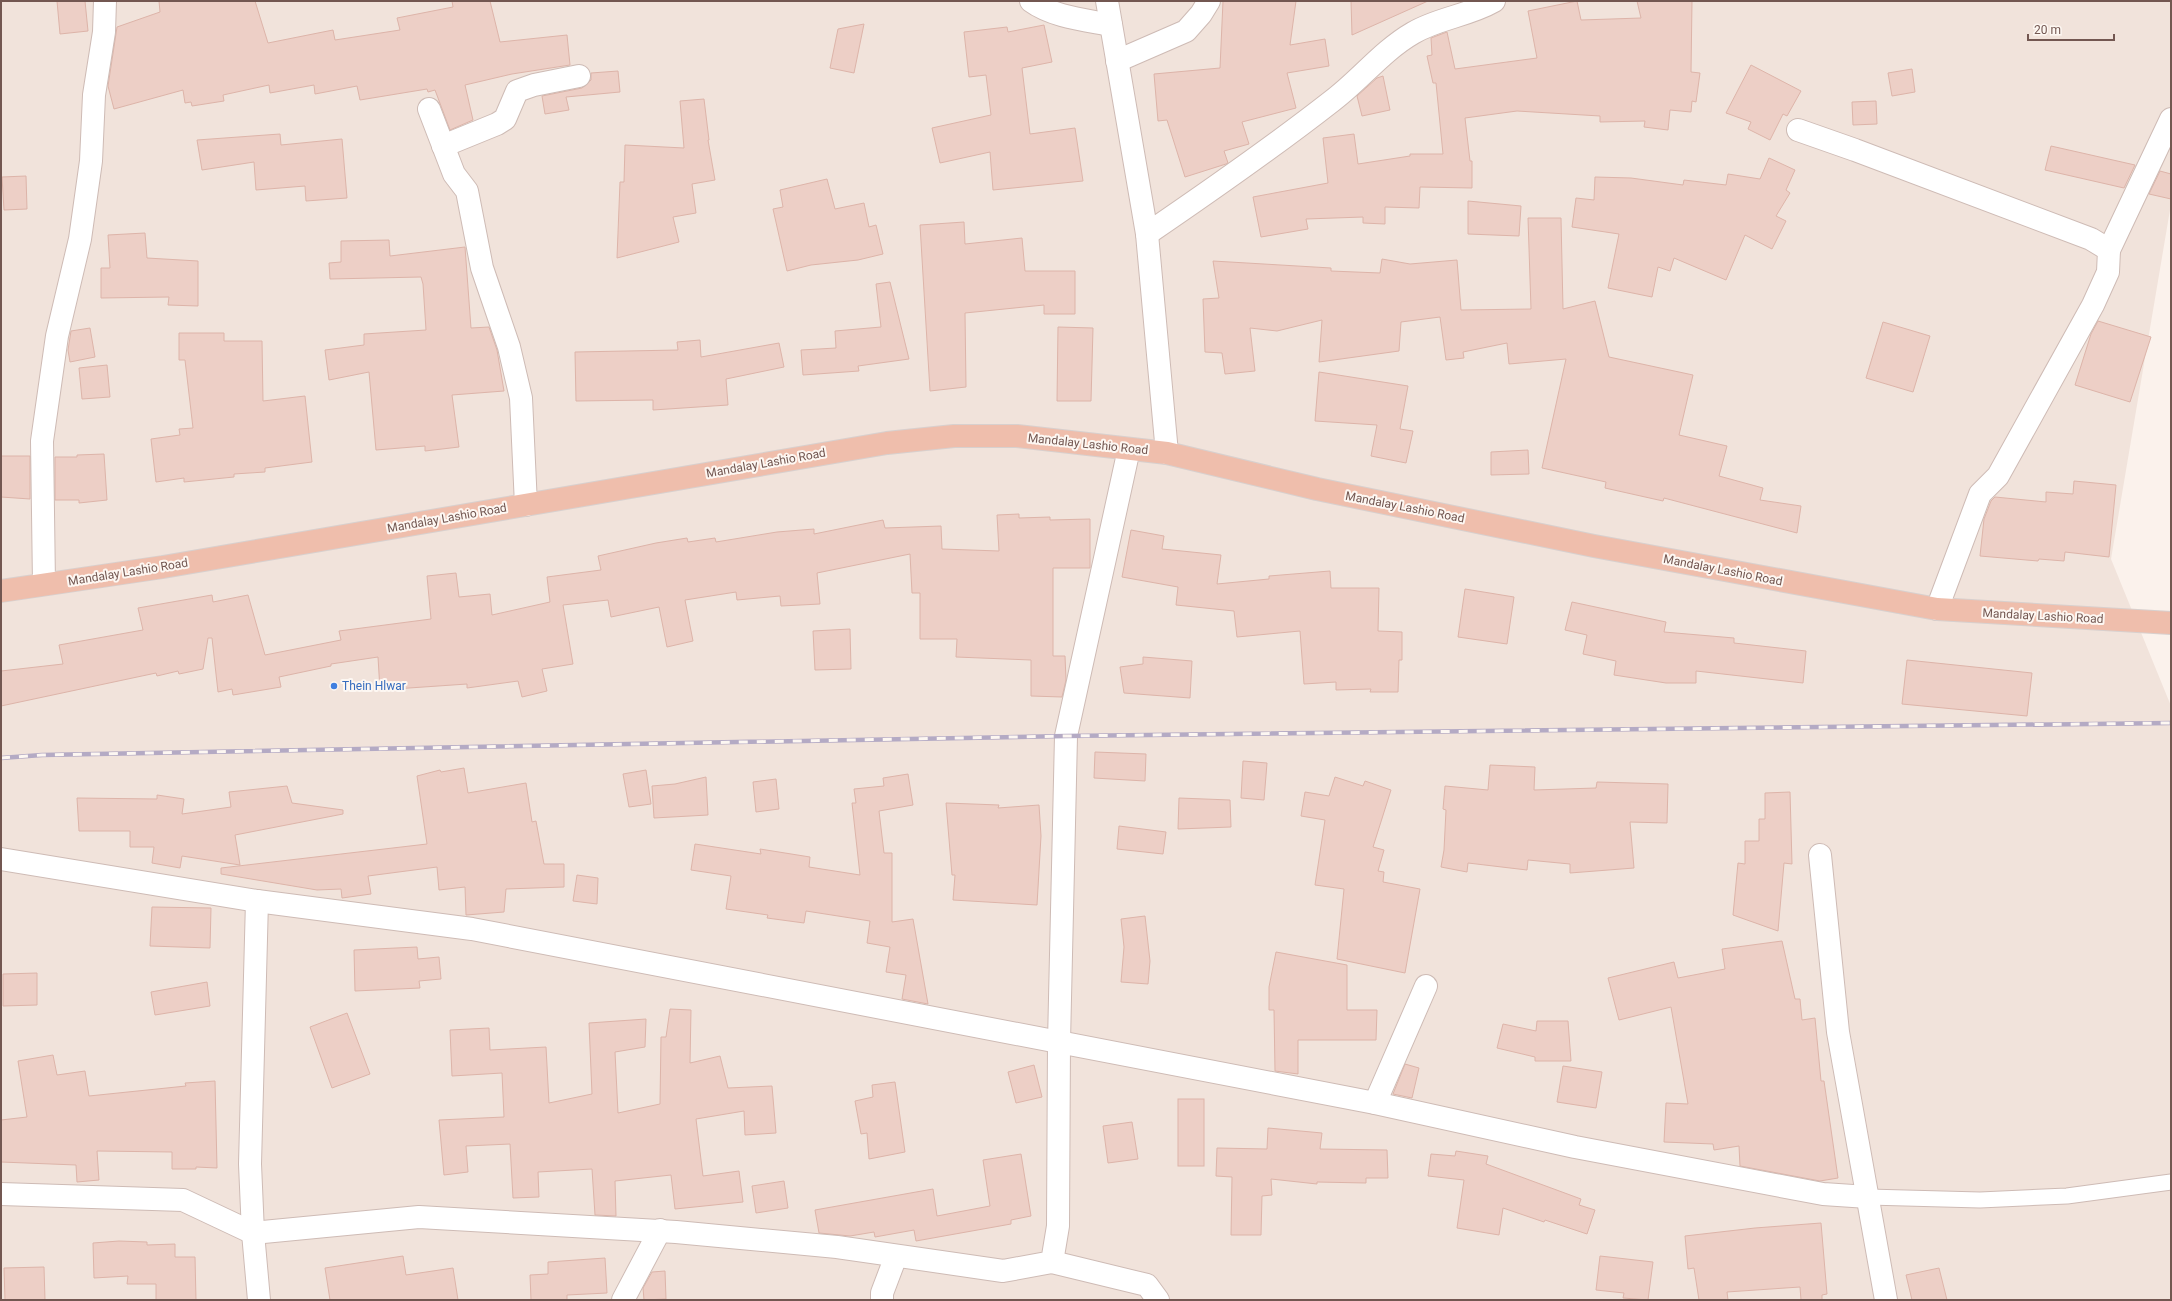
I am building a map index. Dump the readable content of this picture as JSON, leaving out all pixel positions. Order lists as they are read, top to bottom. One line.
{"streets":{"highway":["Mandalay Lashio Road"]},"places":["Thein Hlwar"],"scale_bar":"20 m"}
